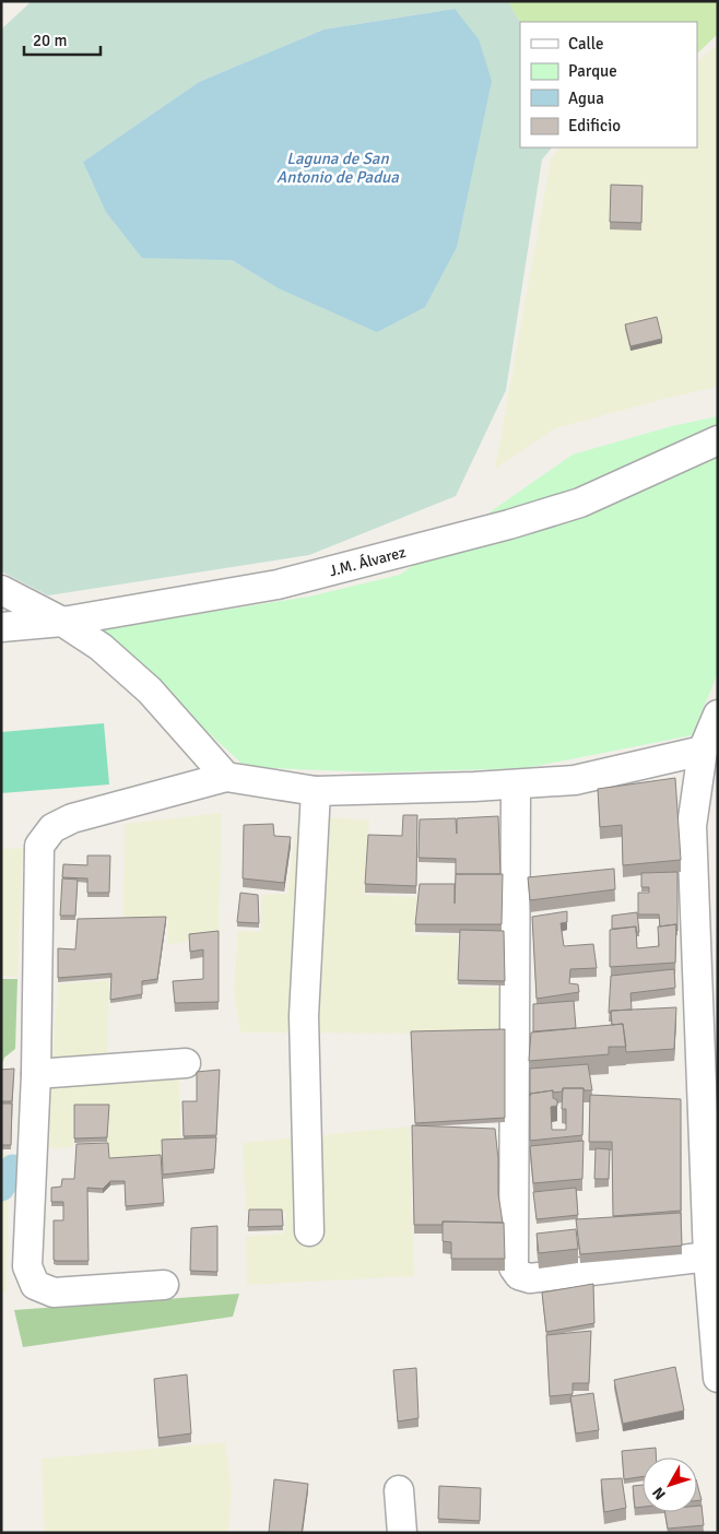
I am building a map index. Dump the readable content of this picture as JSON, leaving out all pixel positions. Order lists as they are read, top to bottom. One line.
{"streets":{"street":["J.M. Álvarez"]},"water":["Laguna de San Antonio de Padua"],"legend":["Calle","Parque","Agua","Edificio"],"scale_bar":"20 m","north":"bottom left"}
